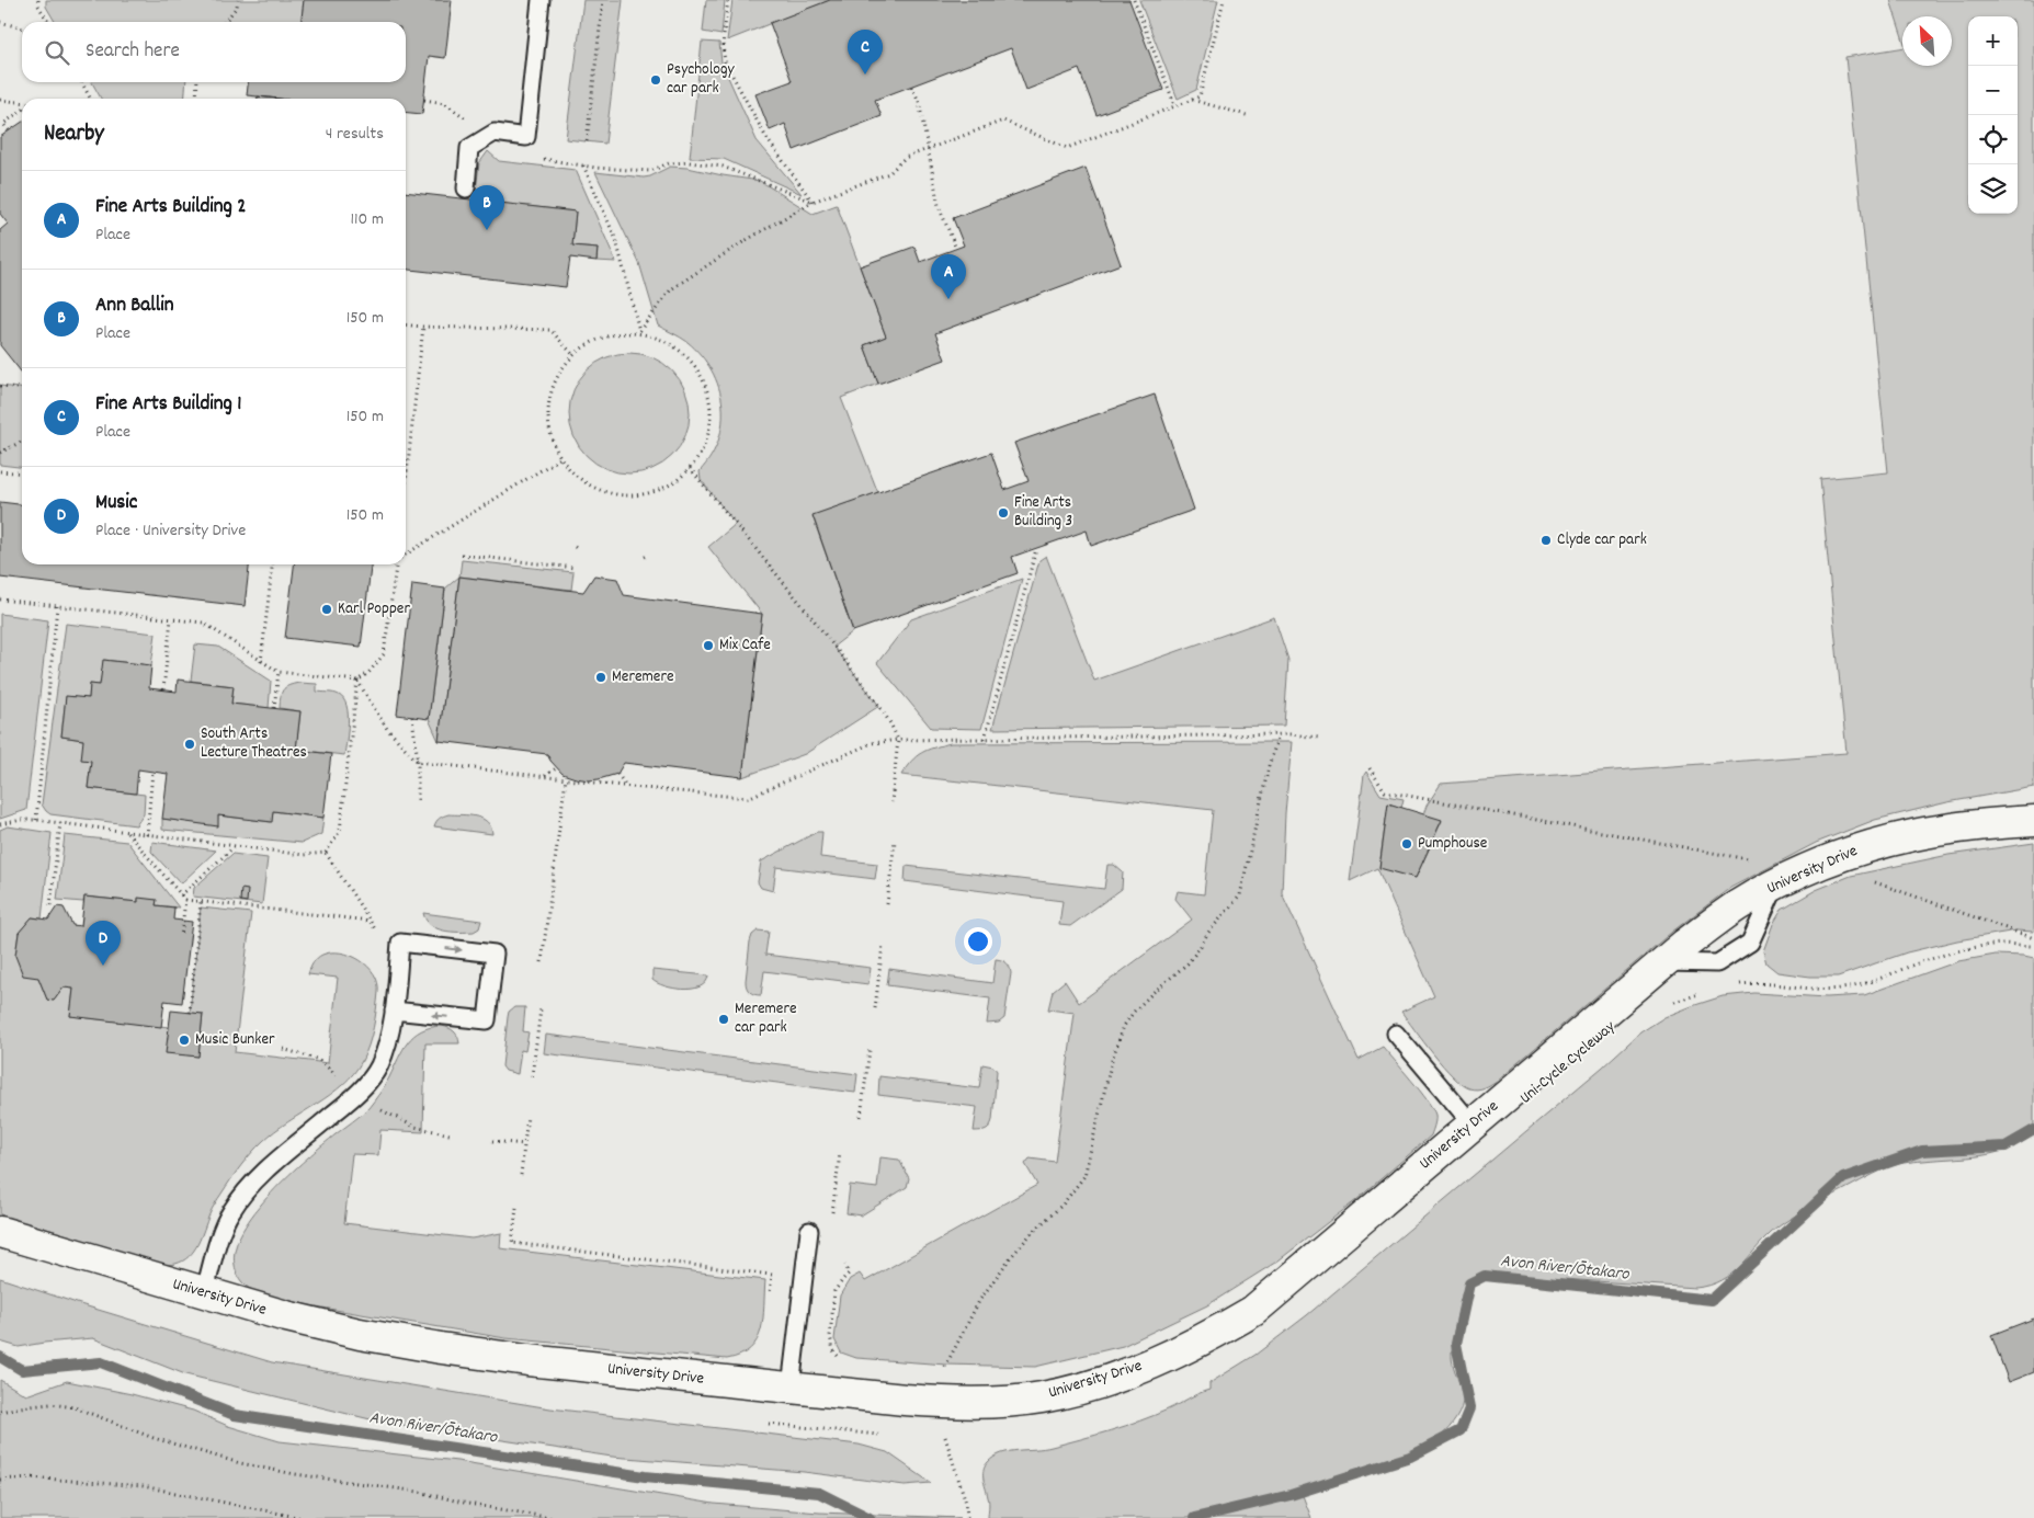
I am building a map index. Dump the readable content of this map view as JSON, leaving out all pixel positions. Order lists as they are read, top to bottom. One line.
{"streets":{"street":["University Drive"]},"water":["Avon River/Ōtakaro"],"places":["Psychology car park","Fine Arts Building 3","Clyde car park","Karl Popper","Mix Cafe","Meremere","South Arts Lecture Theatres","Pumphouse","Meremere car park","Music Bunker"],"north":"top left","page":{"map_buttons":["+","−"],"search":"Search here","pins":["C","B","A","D"],"heading":["Nearby","4 results"],"list":[{"mark":"A","name":"Fine Arts Building 2","note":"Place","value":"110 m"},{"mark":"B","name":"Ann Ballin","note":"Place","value":"150 m"},{"mark":"C","name":"Fine Arts Building 1","note":"Place","value":"150 m"},{"mark":"D","name":"Music","note":"Place · University Drive","value":"150 m"}]}}
